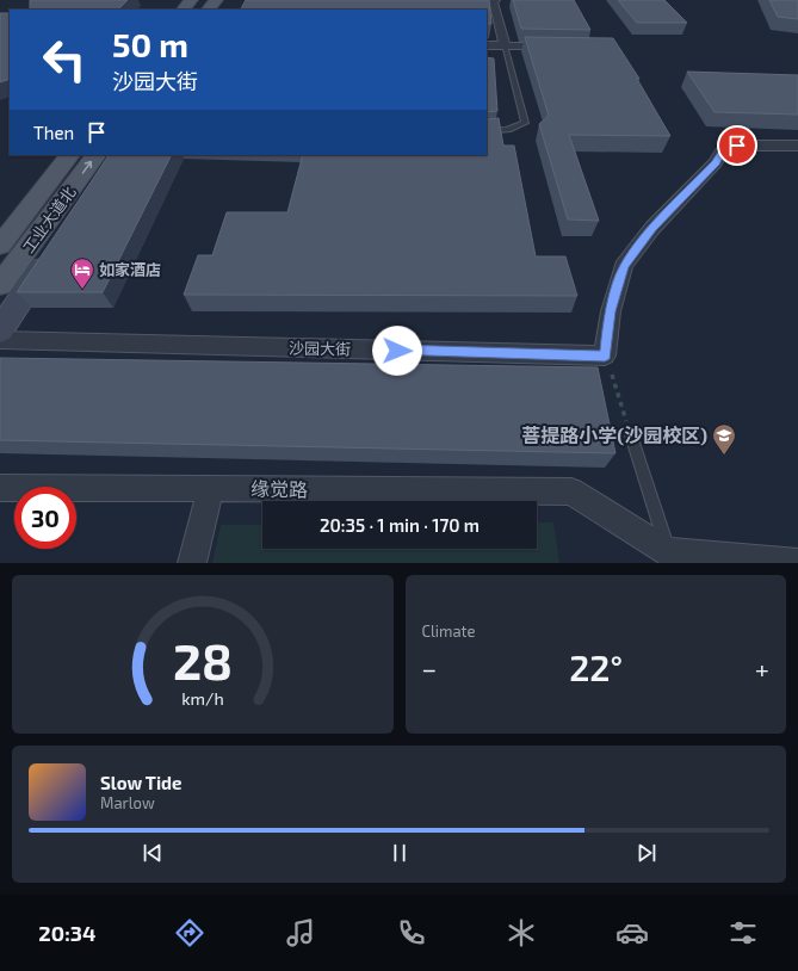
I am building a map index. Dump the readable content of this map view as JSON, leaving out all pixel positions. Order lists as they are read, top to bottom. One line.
{"streets":{"main road":["工业大道北"],"street":["沙园大街","缘觉路"]},"places":{"hotel":["如家酒店"],"school or university":["菩提路小学(沙园校区)"]},"page":{"turn":["50 m","沙园大街"],"then":"Then","limit":"30","trip":"20:35 · 1 min · 170 m","tile":"Climate","heat":["−","22°","+"],"song":["Slow Tide","Marlow"],"tabs":"20:34","gauge":["28","km/h"]}}
